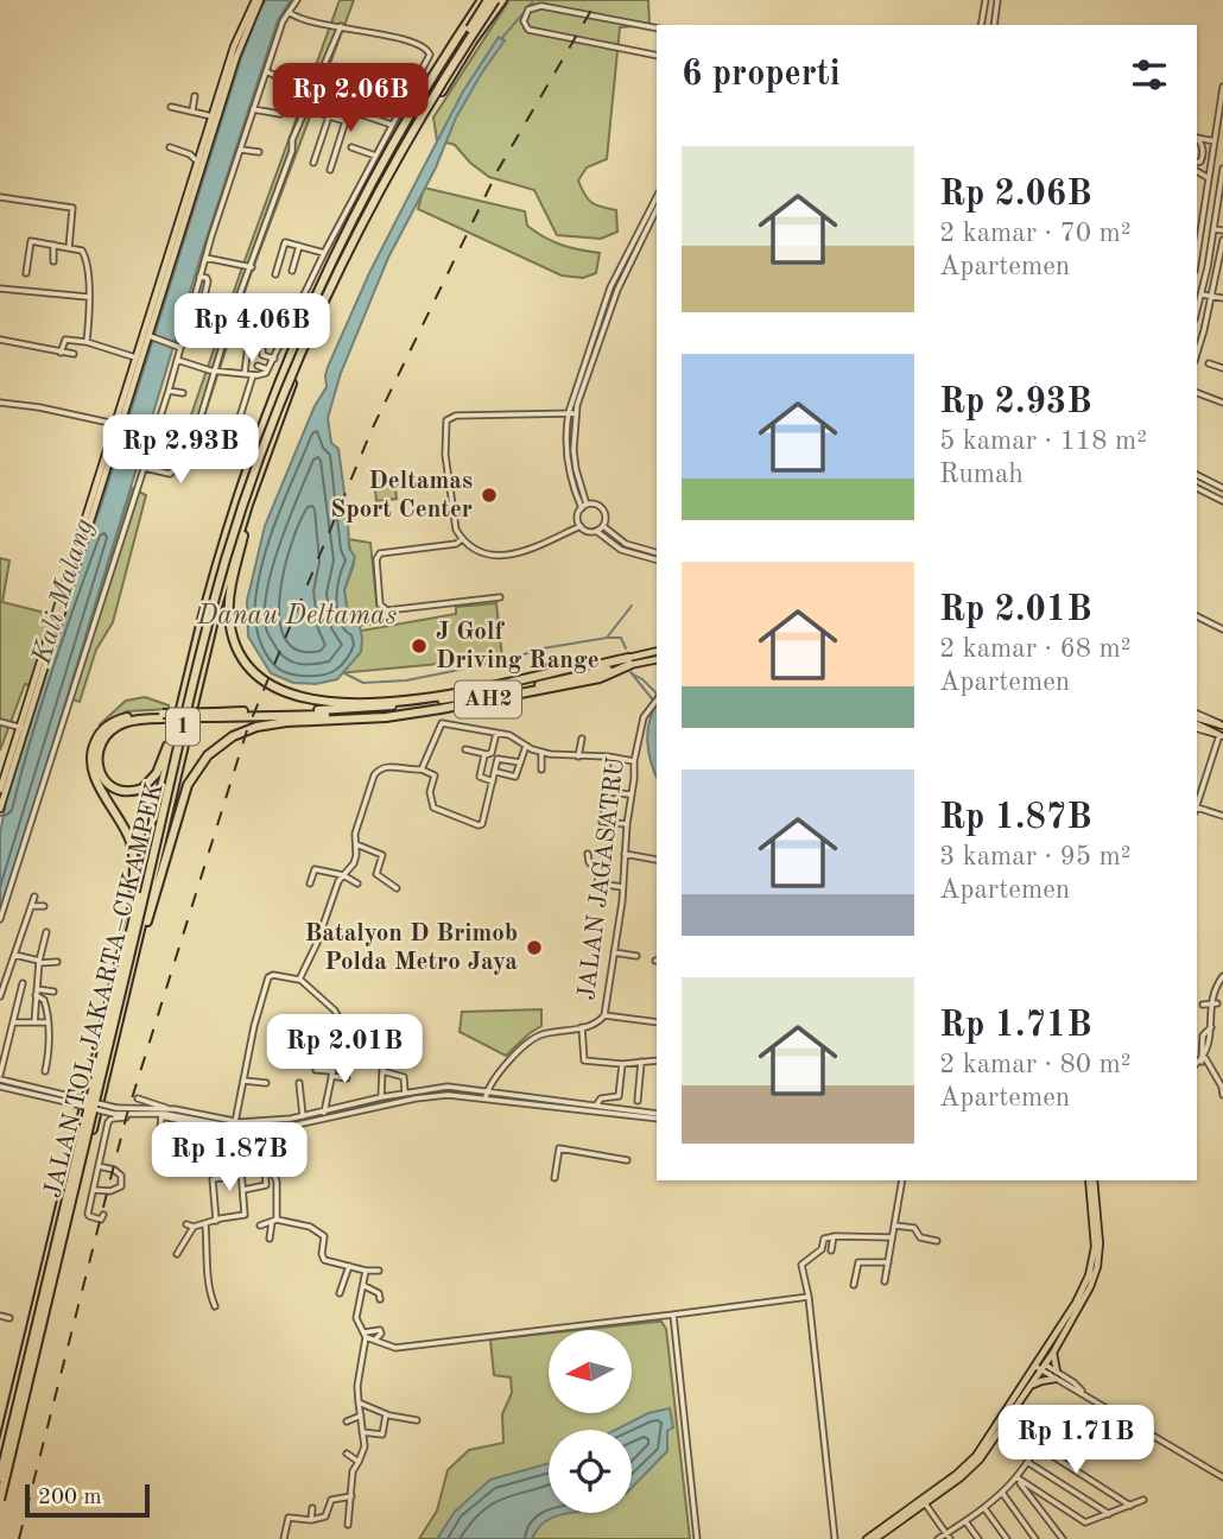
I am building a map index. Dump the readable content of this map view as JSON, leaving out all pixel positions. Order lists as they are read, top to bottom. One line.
{"streets":{"highway":["AH2","1","JALAN TOL JAKARTA–CIKAMPEK"],"street":["JALAN JAGASATRU"]},"crossings":[["1","JALAN TOL JAKARTA–CIKAMPEK"]],"water":["Kali Malang","Danau Deltamas"],"places":["Deltamas Sport Center","J Golf Driving Range","Batalyon D Brimob Polda Metro Jaya"],"scale_bar":"200 m","north":"left","page":{"heading":"6 properti","price":["Rp 2.06B","Rp 4.06B","Rp 2.93B","Rp 2.01B","Rp 1.87B","Rp 1.71B"],"list":[{"name":"Rp 2.06B","note":"2 kamar · 70 m² · Apartemen"},{"name":"Rp 2.93B","note":"5 kamar · 118 m² · Rumah"},{"name":"Rp 2.01B","note":"2 kamar · 68 m² · Apartemen"},{"name":"Rp 1.87B","note":"3 kamar · 95 m² · Apartemen"},{"name":"Rp 1.71B","note":"2 kamar · 80 m² · Apartemen"}],"scale":"200 m"}}
